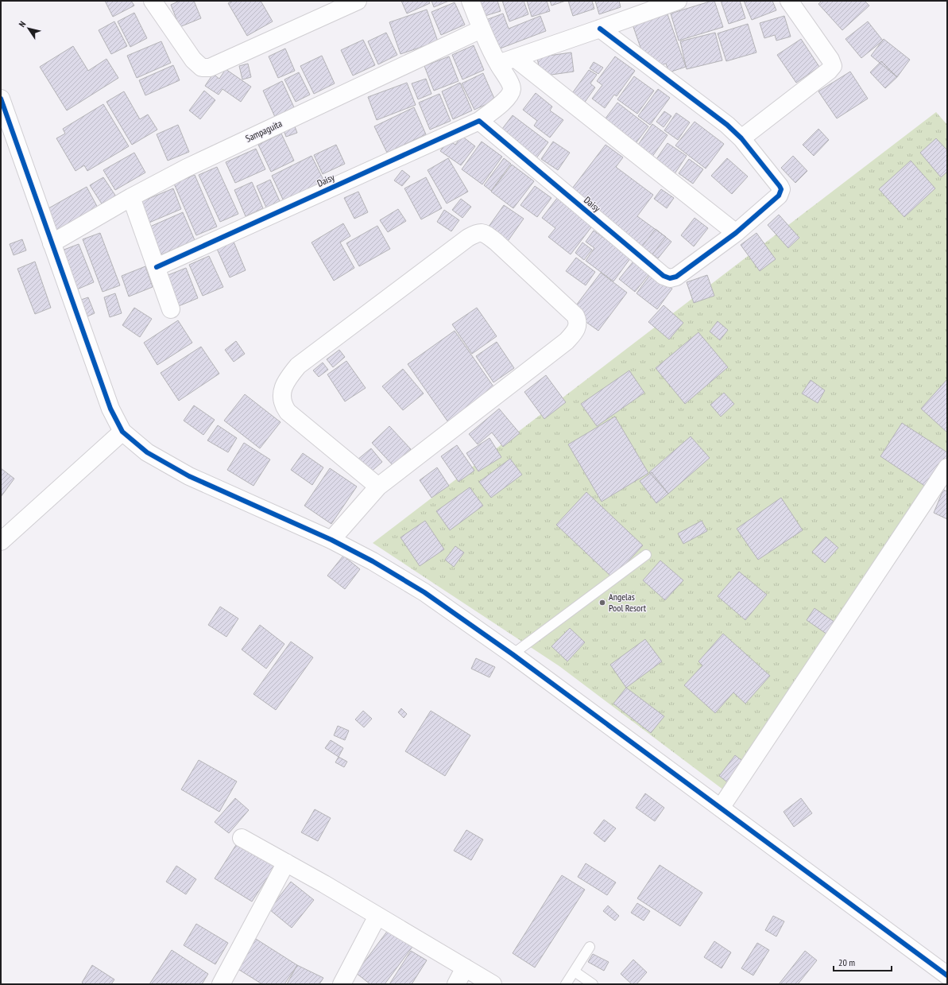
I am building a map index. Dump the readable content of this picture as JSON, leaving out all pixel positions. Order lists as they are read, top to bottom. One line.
{"streets":{"street":["Sampaguita","Daisy"]},"places":["Angelas Pool Resort"],"scale_bar":"20 m","north":"top left"}
